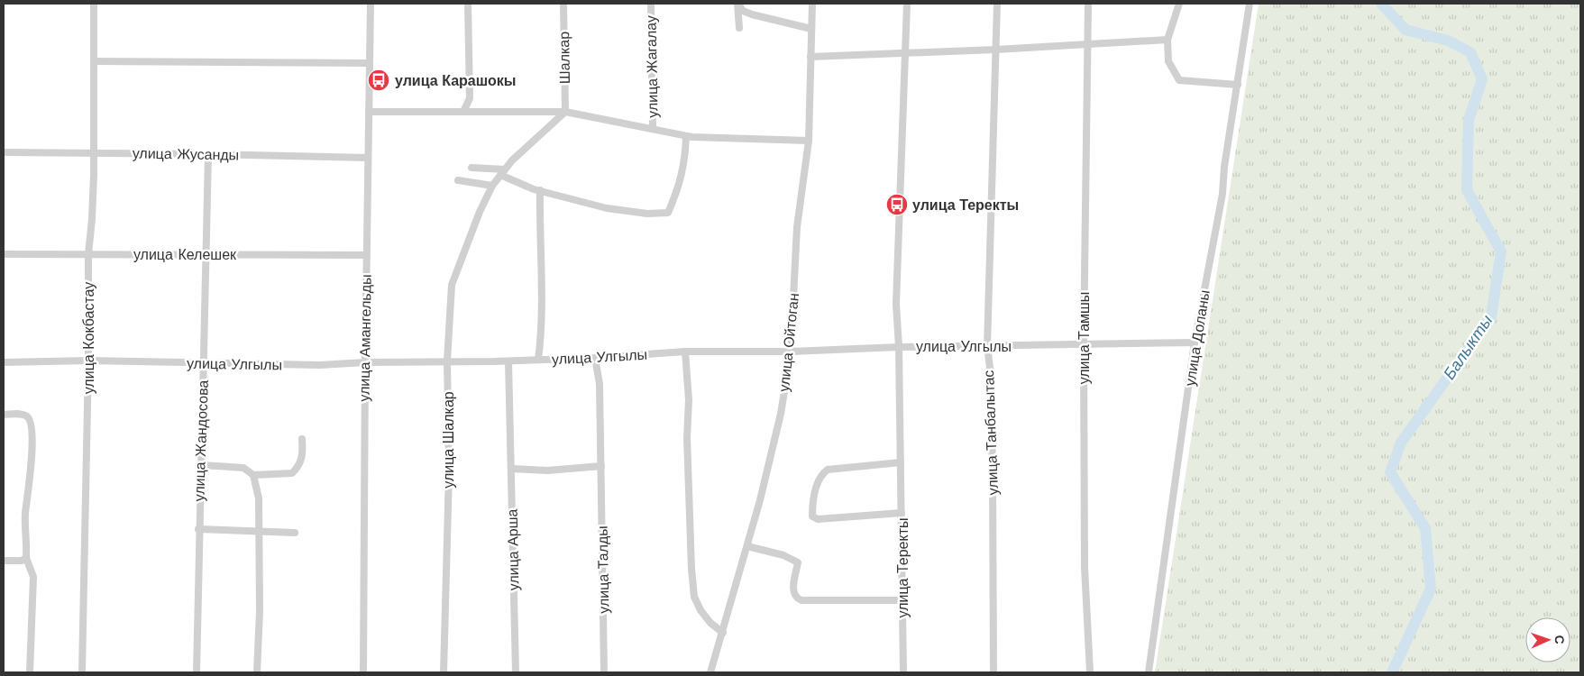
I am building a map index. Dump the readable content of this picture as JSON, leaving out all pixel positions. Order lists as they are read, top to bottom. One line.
{"streets":{"street":["Шалкар","улица Жагалау","улица Жусанды","улица Келешек","улица Кокбастау","улица Амангельды","улица Тамшы","улица Доланы","улица Ойтоган","улица Улгылы","улица Танбалытас","улица Шалкар","улица Жандосова","улица Арша","улица Теректы","улица Талды"]},"crossings":[["Шалкар","улица Шалкар"],["улица Жусанды","улица Кокбастау"],["улица Жусанды","улица Амангельды"],["улица Жусанды","улица Жандосова"],["улица Келешек","улица Кокбастау"],["улица Келешек","улица Амангельды"],["улица Келешек","улица Жандосова"],["улица Кокбастау","улица Улгылы"],["улица Амангельды","улица Улгылы"],["улица Тамшы","улица Улгылы"],["улица Доланы","улица Улгылы"],["улица Ойтоган","улица Улгылы"],["улица Улгылы","улица Танбалытас"],["улица Улгылы","улица Шалкар"],["улица Улгылы","улица Жандосова"],["улица Улгылы","улица Арша"],["улица Улгылы","улица Теректы"],["улица Улгылы","улица Талды"]],"water":["Балыкты"],"places":{"bus stop":["улица Карашокы","улица Теректы"]},"north":"right"}
